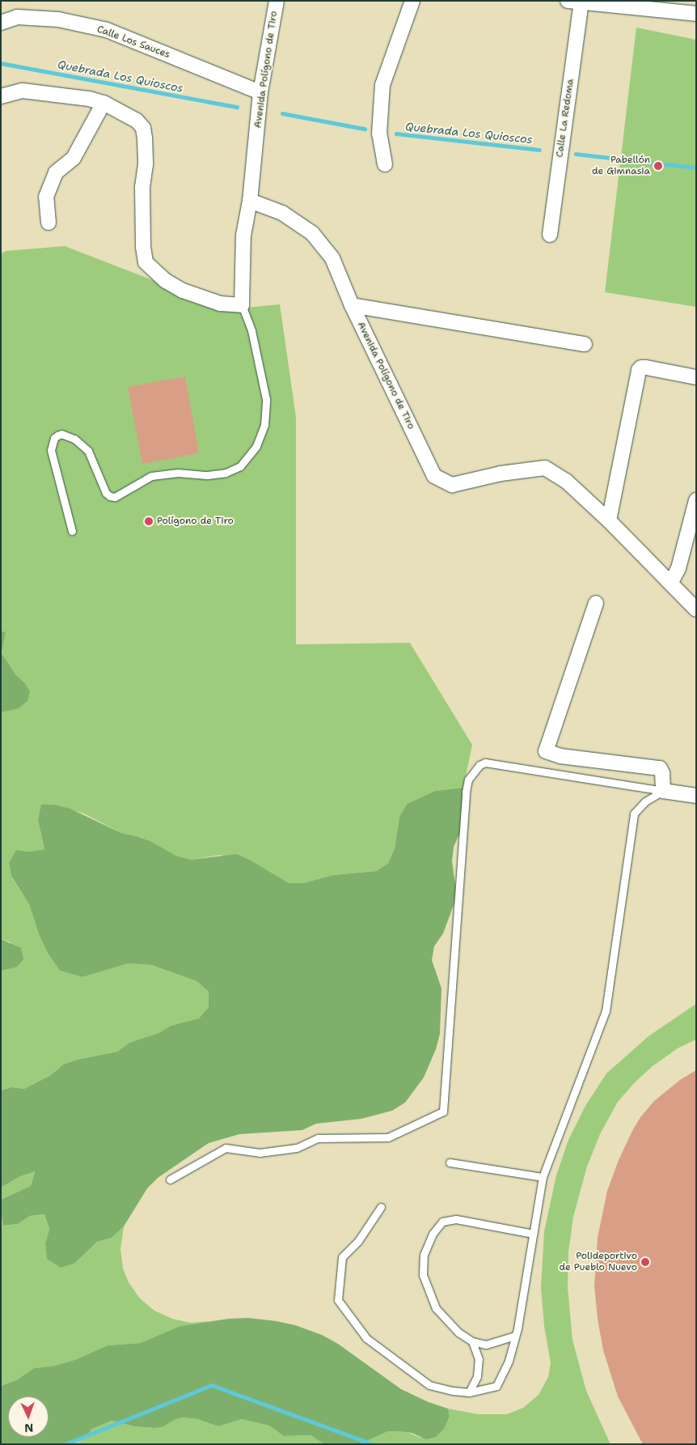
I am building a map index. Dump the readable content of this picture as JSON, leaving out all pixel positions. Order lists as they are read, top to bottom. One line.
{"streets":{"street":["Calle Los Sauces","Avenida Polígono de Tiro","Calle La Redoma"]},"crossings":[["Calle Los Sauces","Avenida Polígono de Tiro"]],"water":["Quebrada Los Quioscos"],"places":["Pabellón de Gimnasia","Polígono de Tiro","Polideportivo de Pueblo Nuevo"],"north":"bottom"}
